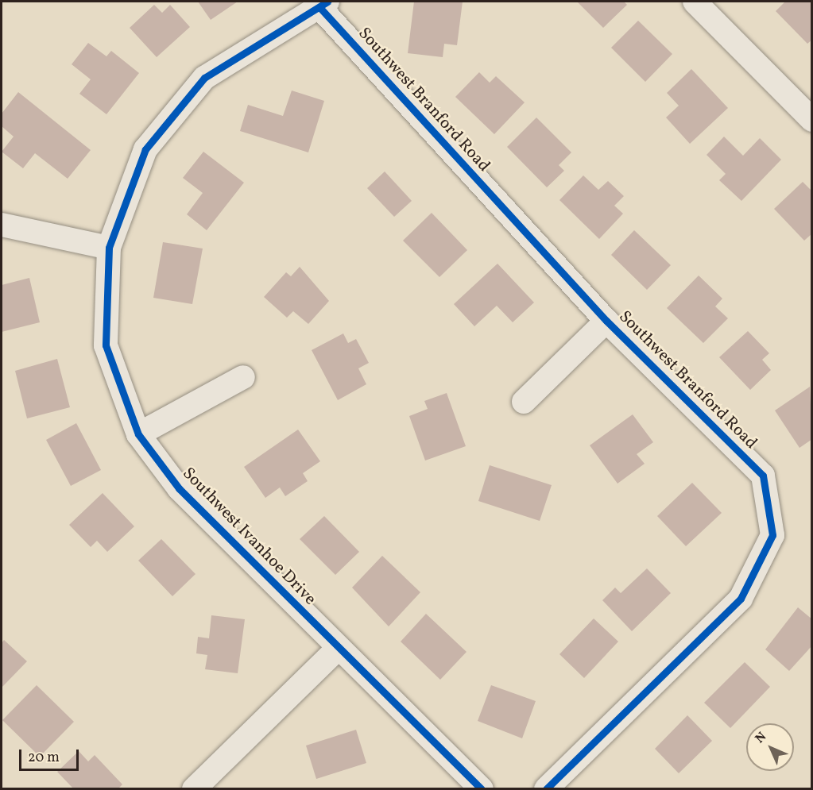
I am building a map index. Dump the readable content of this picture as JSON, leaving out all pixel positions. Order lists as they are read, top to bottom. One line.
{"streets":{"street":["Southwest Branford Road","Southwest Ivanhoe Drive"]},"crossings":[["Southwest Branford Road","Southwest Ivanhoe Drive"]],"scale_bar":"20 m","north":"top left"}
